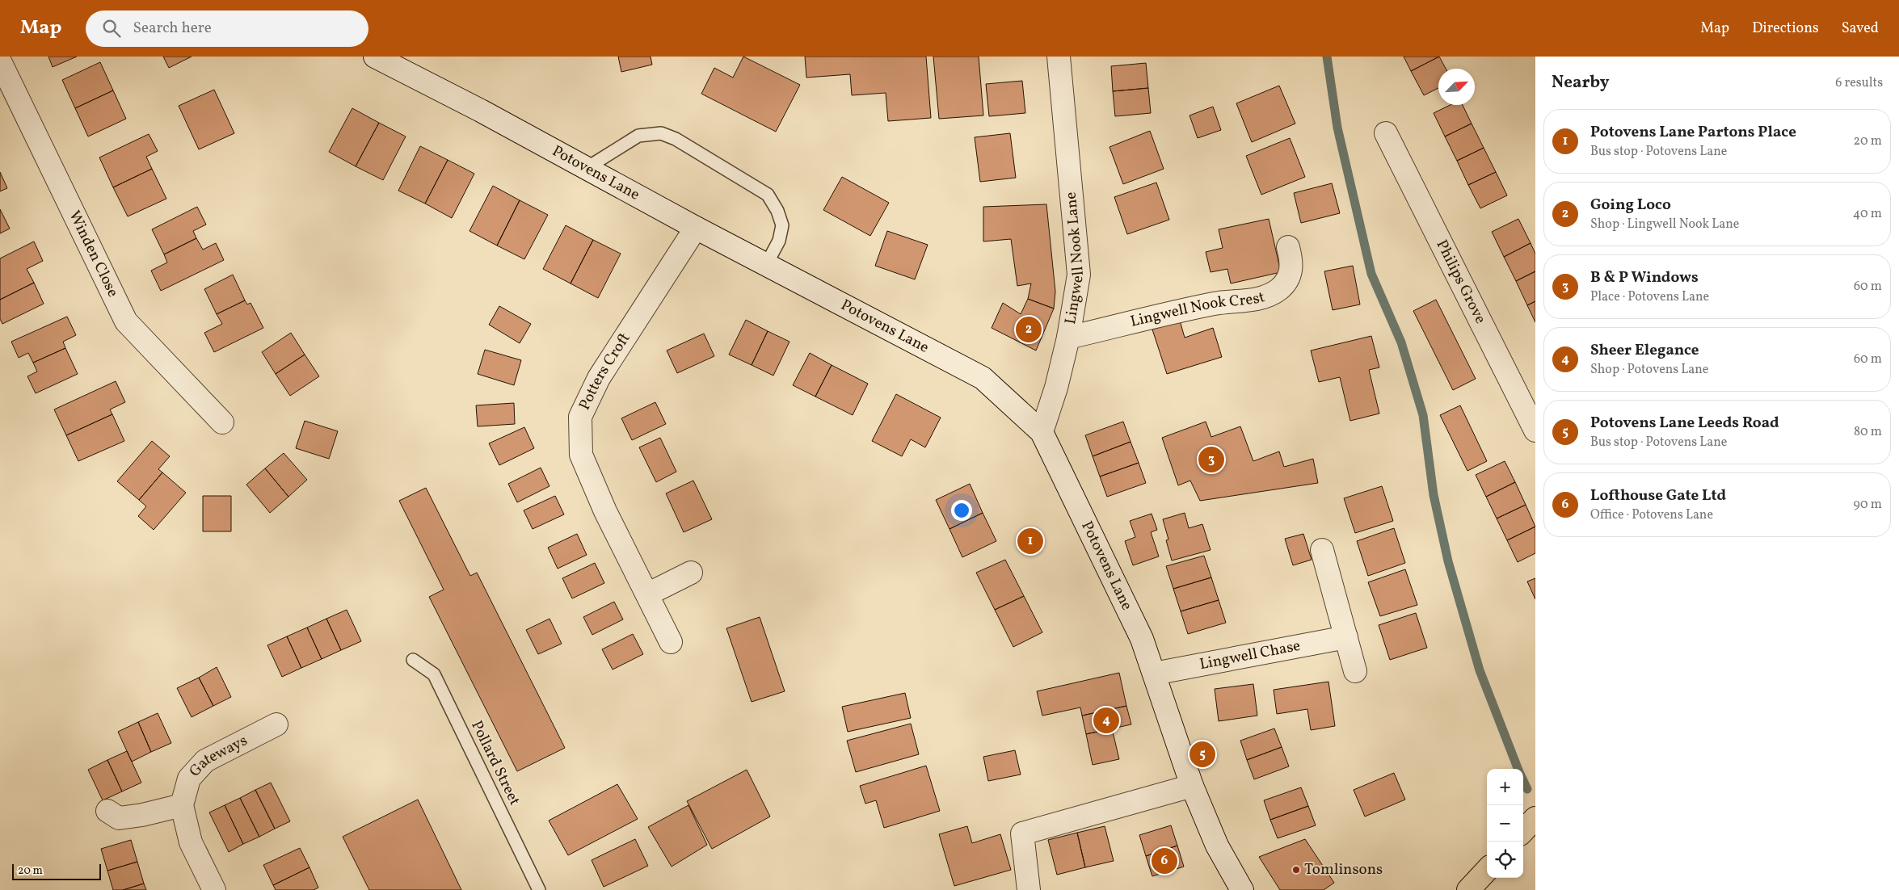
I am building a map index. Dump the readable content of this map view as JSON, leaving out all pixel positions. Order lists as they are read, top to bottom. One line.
{"streets":{"street":["Potovens Lane","Winden Close","Lingwell Nook Lane","Philips Grove","Lingwell Nook Crest","Potters Croft","Lingwell Chase","Gateways"],"lane":["Pollard Street"]},"crossings":[["Potovens Lane","Lingwell Nook Lane"],["Potovens Lane","Potters Croft"],["Potovens Lane","Lingwell Chase"],["Lingwell Nook Lane","Lingwell Nook Crest"]],"places":["Tomlinsons"],"scale_bar":"20 m","north":"top right","page":{"header":"Map","search":"Search here","nav":["Map","Directions","Saved"],"heading":["Nearby","6 results"],"list":[{"mark":"1","name":"Potovens Lane Partons Place","note":"Bus stop · Potovens Lane","value":"20 m"},{"mark":"2","name":"Going Loco","note":"Shop · Lingwell Nook Lane","value":"40 m"},{"mark":"3","name":"B & P Windows","note":"Place · Potovens Lane","value":"60 m"},{"mark":"4","name":"Sheer Elegance","note":"Shop · Potovens Lane","value":"60 m"},{"mark":"5","name":"Potovens Lane Leeds Road","note":"Bus stop · Potovens Lane","value":"80 m"},{"mark":"6","name":"Lofthouse Gate Ltd","note":"Office · Potovens Lane","value":"90 m"}],"pins":["2","3","1","4","5","6"],"map_buttons":["+","−"],"scale":"20 m"}}
